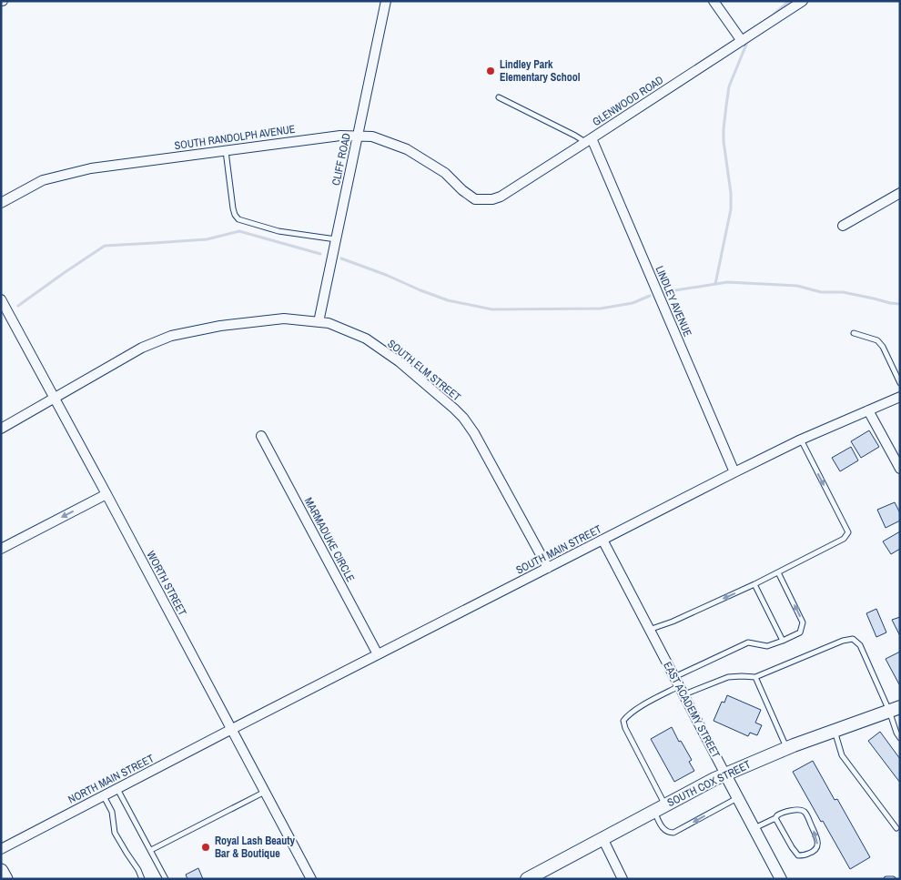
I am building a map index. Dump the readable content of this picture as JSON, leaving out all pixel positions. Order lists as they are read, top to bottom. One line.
{"streets":{"main road":["SOUTH COX STREET"],"street":["GLENWOOD ROAD","SOUTH RANDOLPH AVENUE","CLIFF ROAD","LINDLEY AVENUE","SOUTH ELM STREET","MARMADUKE CIRCLE","SOUTH MAIN STREET","WORTH STREET","EAST ACADEMY STREET","NORTH MAIN STREET"]},"crossings":[["GLENWOOD ROAD","SOUTH RANDOLPH AVENUE"],["GLENWOOD ROAD","LINDLEY AVENUE"],["SOUTH RANDOLPH AVENUE","CLIFF ROAD"],["CLIFF ROAD","SOUTH ELM STREET"],["LINDLEY AVENUE","SOUTH MAIN STREET"],["SOUTH ELM STREET","SOUTH MAIN STREET"],["SOUTH ELM STREET","WORTH STREET"],["MARMADUKE CIRCLE","SOUTH MAIN STREET"],["SOUTH MAIN STREET","WORTH STREET"],["SOUTH MAIN STREET","EAST ACADEMY STREET"],["SOUTH MAIN STREET","NORTH MAIN STREET"],["WORTH STREET","NORTH MAIN STREET"],["EAST ACADEMY STREET","SOUTH COX STREET"]],"places":["Lindley Park Elementary School","Royal Lash Beauty Bar & Boutique"]}
